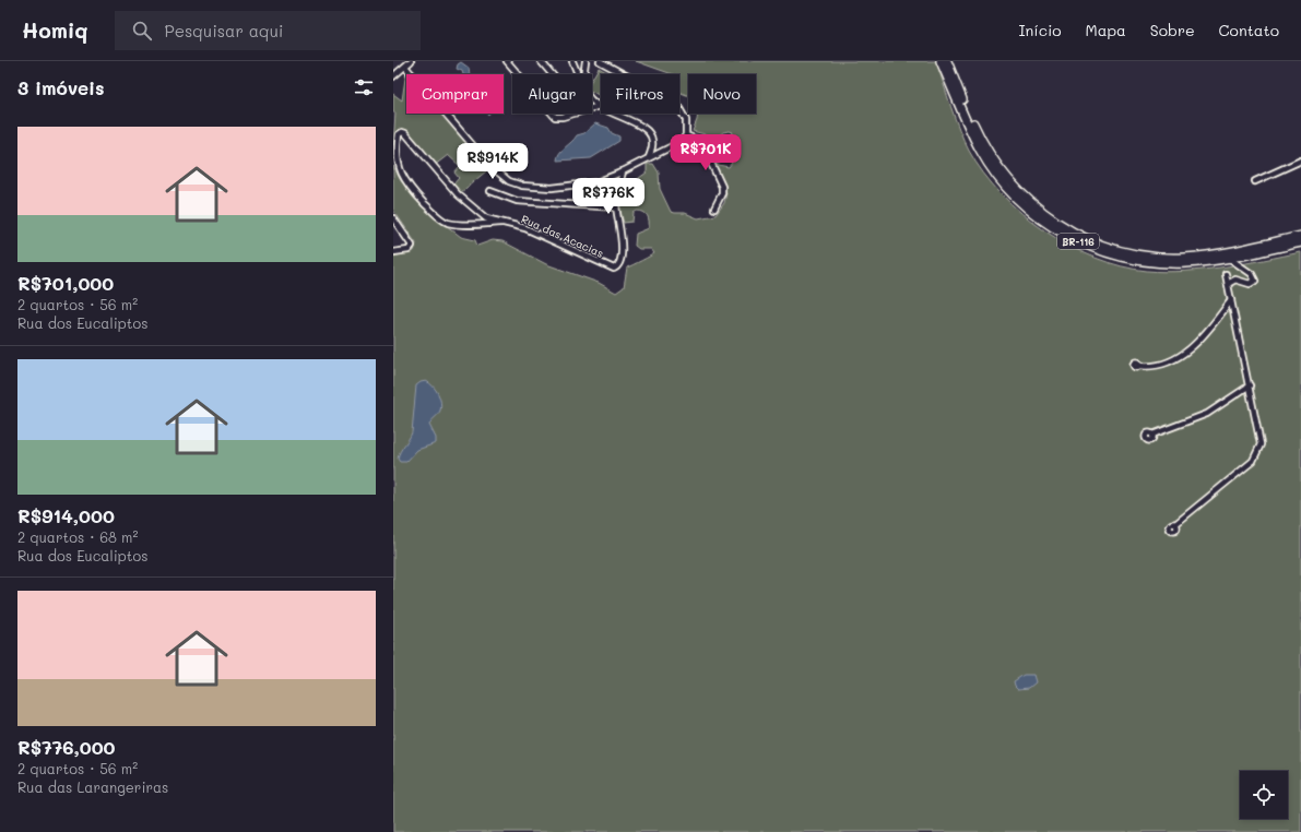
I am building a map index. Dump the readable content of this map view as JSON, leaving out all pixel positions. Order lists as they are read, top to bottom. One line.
{"streets":{"highway":["BR-116"],"street":["Rua das Acacias"]},"page":{"header":"Homiq","search":"Pesquisar aqui","nav":["Início","Mapa","Sobre","Contato"],"heading":"3 imóveis","chip":["Comprar","Alugar","Filtros","Novo"],"list":[{"name":"R$701,000","note":"2 quartos · 56 m² · Rua dos Eucaliptos"},{"name":"R$914,000","note":"2 quartos · 68 m² · Rua dos Eucaliptos"},{"name":"R$776,000","note":"2 quartos · 56 m² · Rua das Larangeriras"}],"price":["R$701K","R$914K","R$776K"]}}
